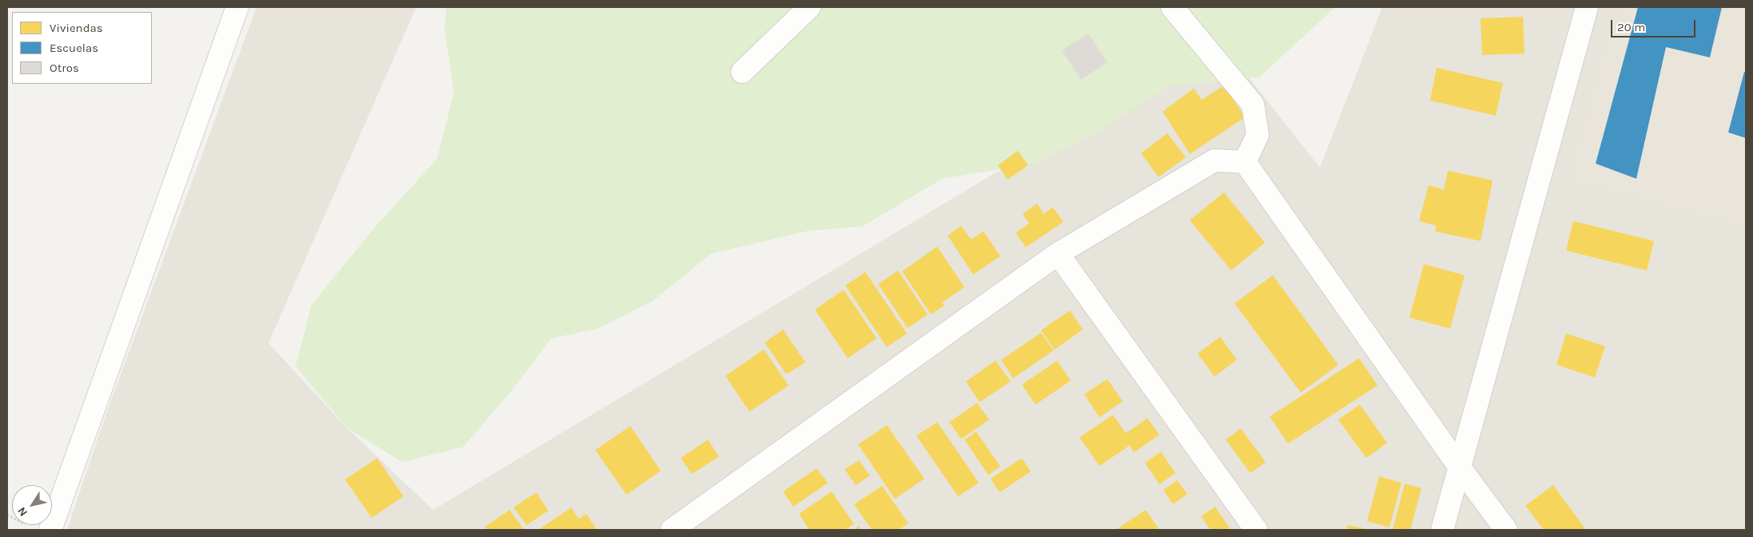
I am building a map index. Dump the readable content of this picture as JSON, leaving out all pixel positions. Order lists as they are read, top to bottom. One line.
{"legend":["Viviendas","Escuelas","Otros"],"scale_bar":"20 m","north":"bottom left"}
